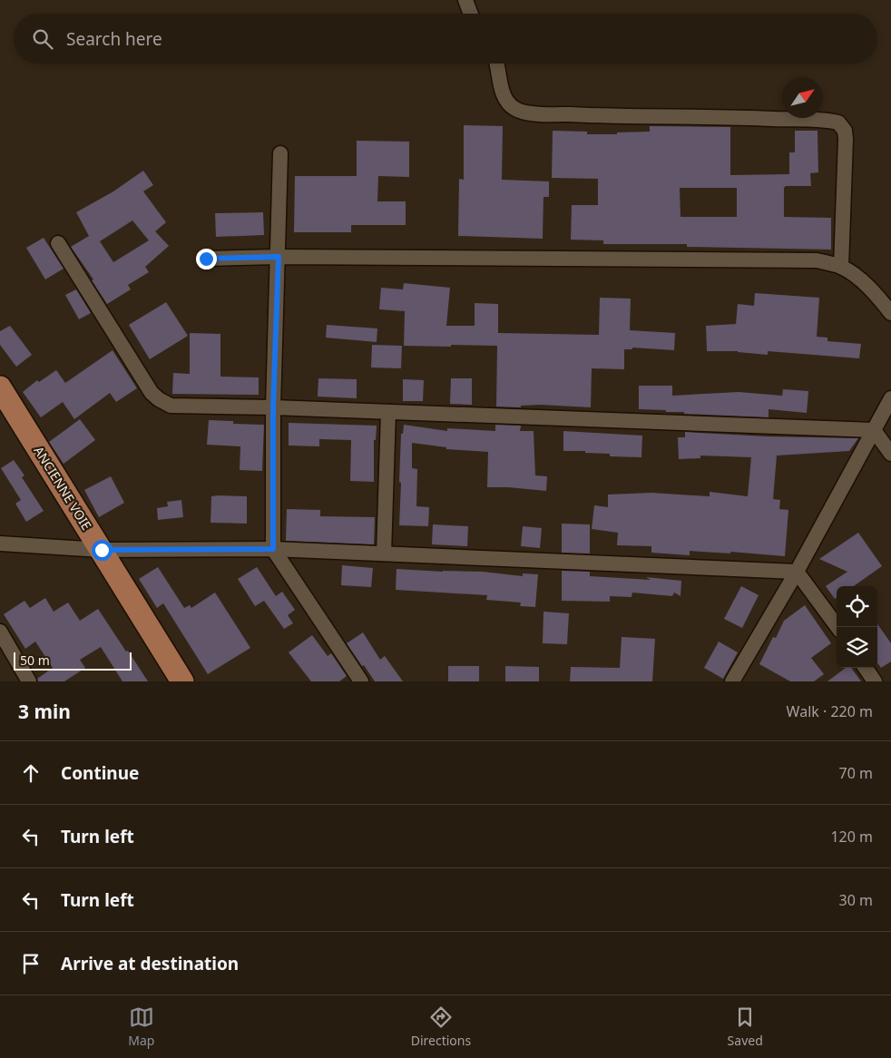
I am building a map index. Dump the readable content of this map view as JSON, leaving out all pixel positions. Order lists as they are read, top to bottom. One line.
{"streets":{"main road":["ANCIENNE VOIE"]},"scale_bar":"50 m","north":"top right","page":{"search":"Search here","scale":"50 m","heading":["3 min","Walk · 220 m"],"list":[["Continue","70 m"],["Turn left","120 m"],["Turn left","30 m"],"Arrive at destination"],"nav":["Map","Directions","Saved"]}}
